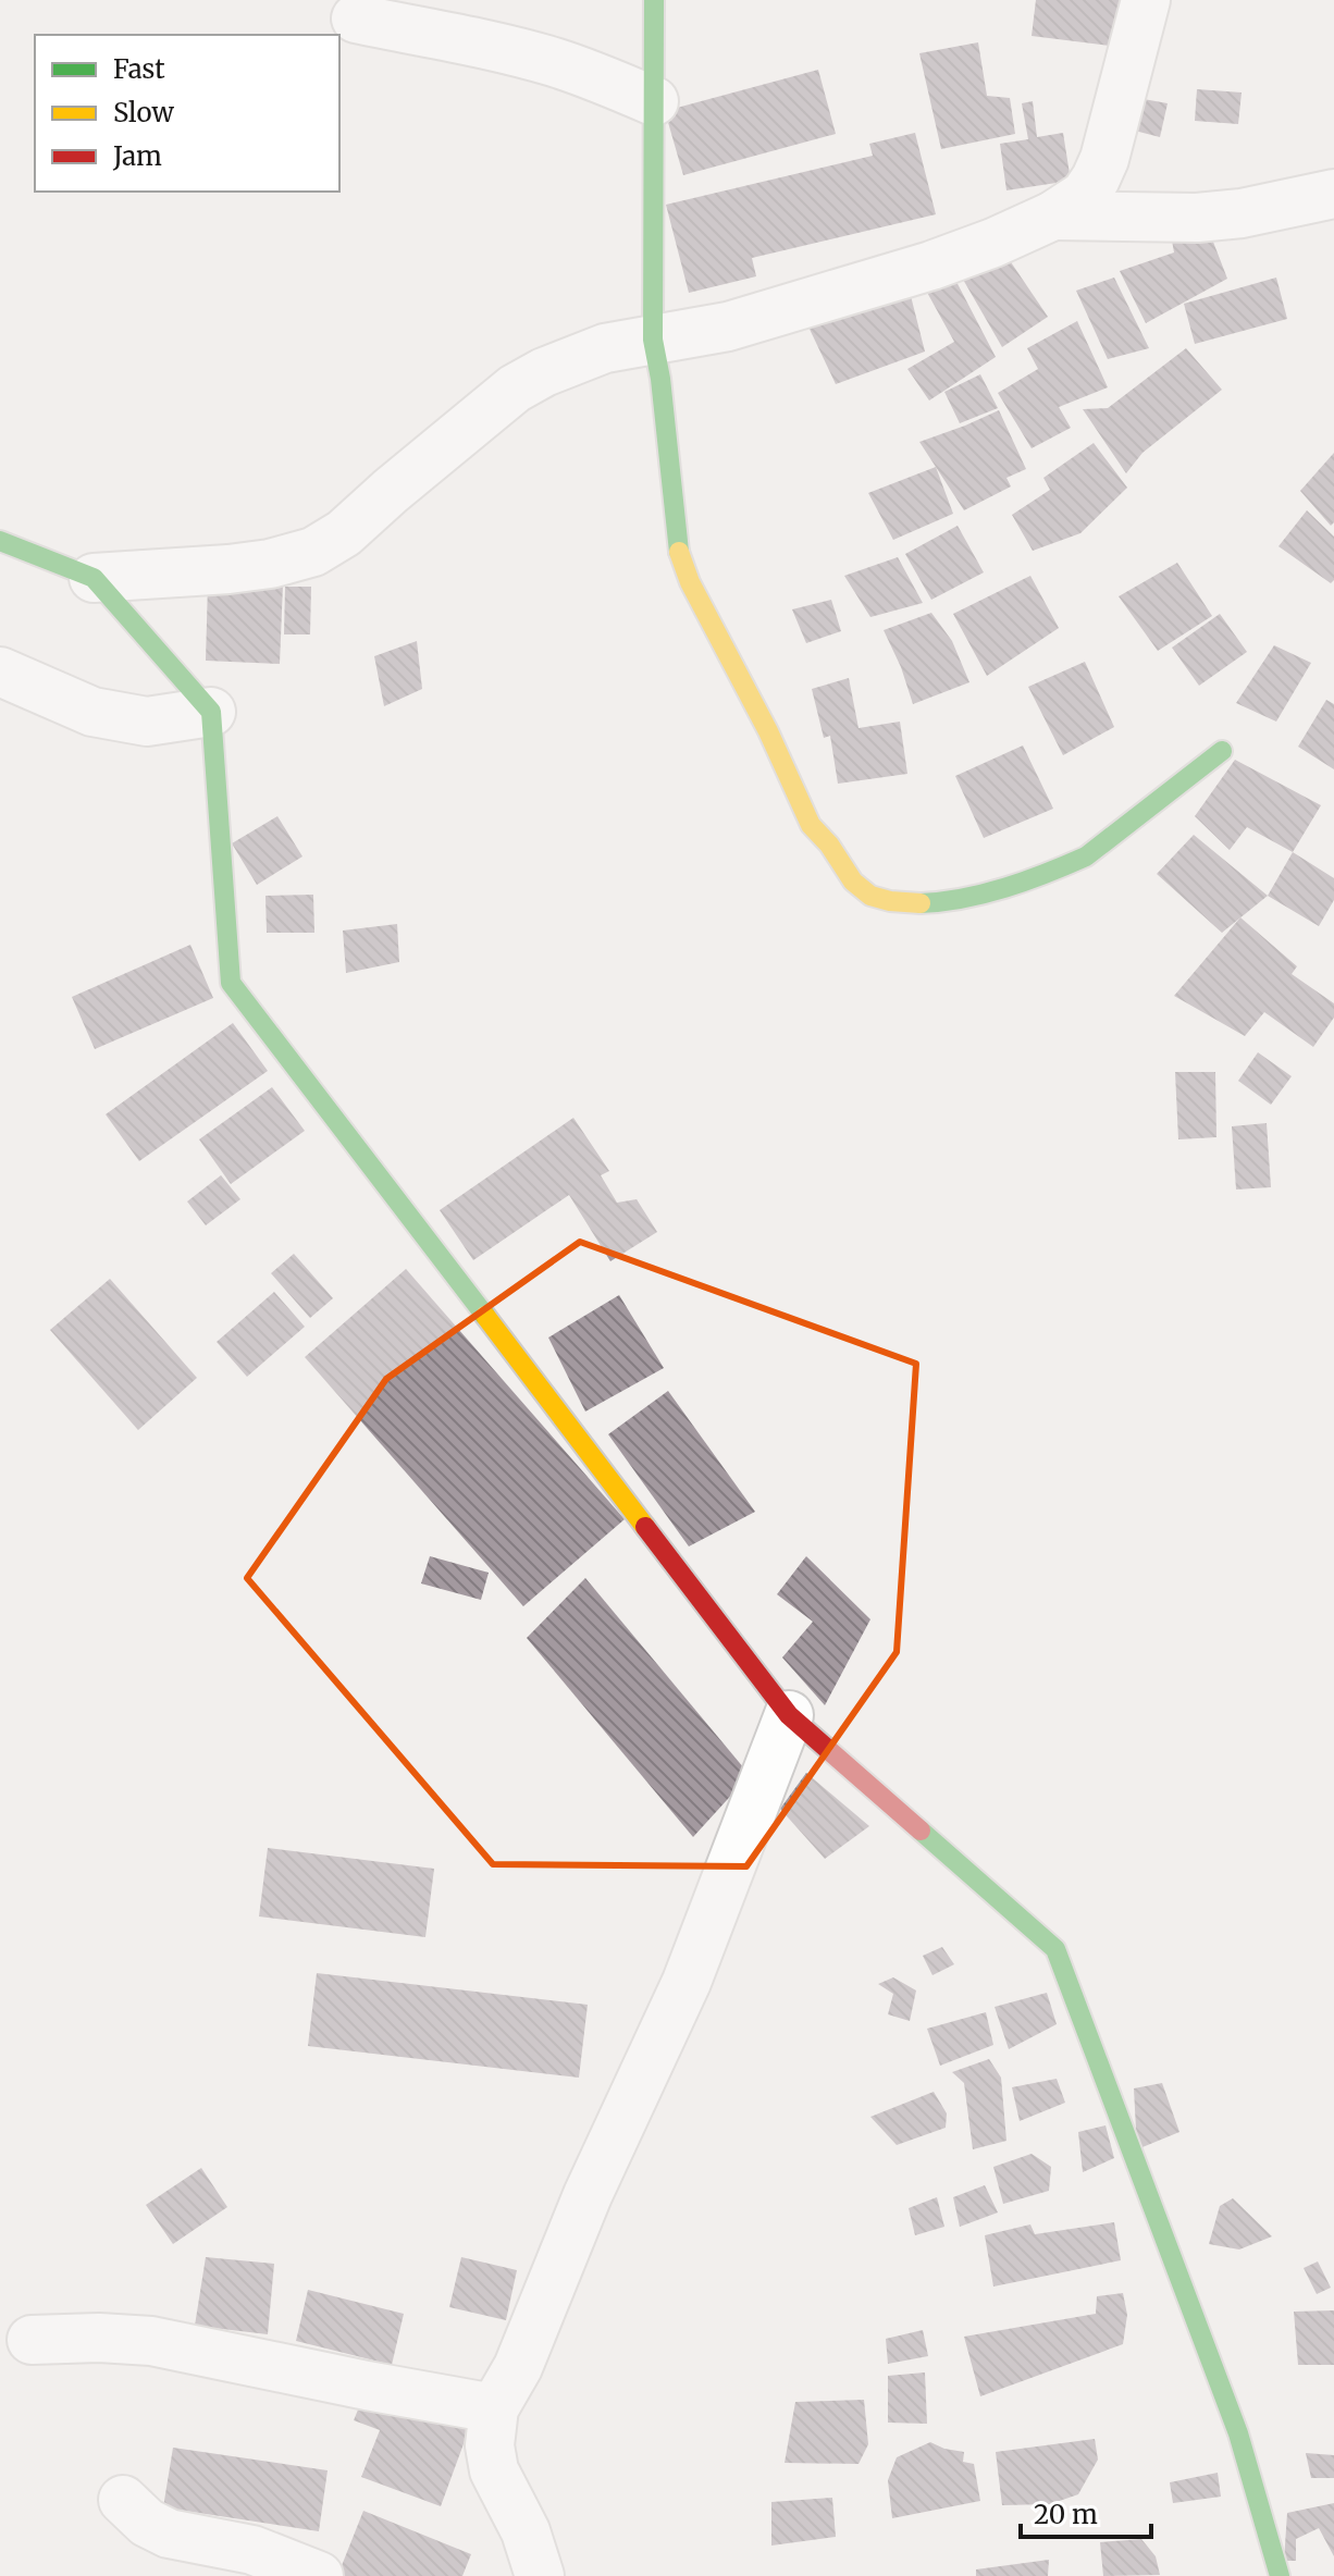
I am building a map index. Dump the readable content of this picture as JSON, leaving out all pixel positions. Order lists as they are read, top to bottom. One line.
{"legend":["Fast","Slow","Jam"],"scale_bar":"20 m"}
